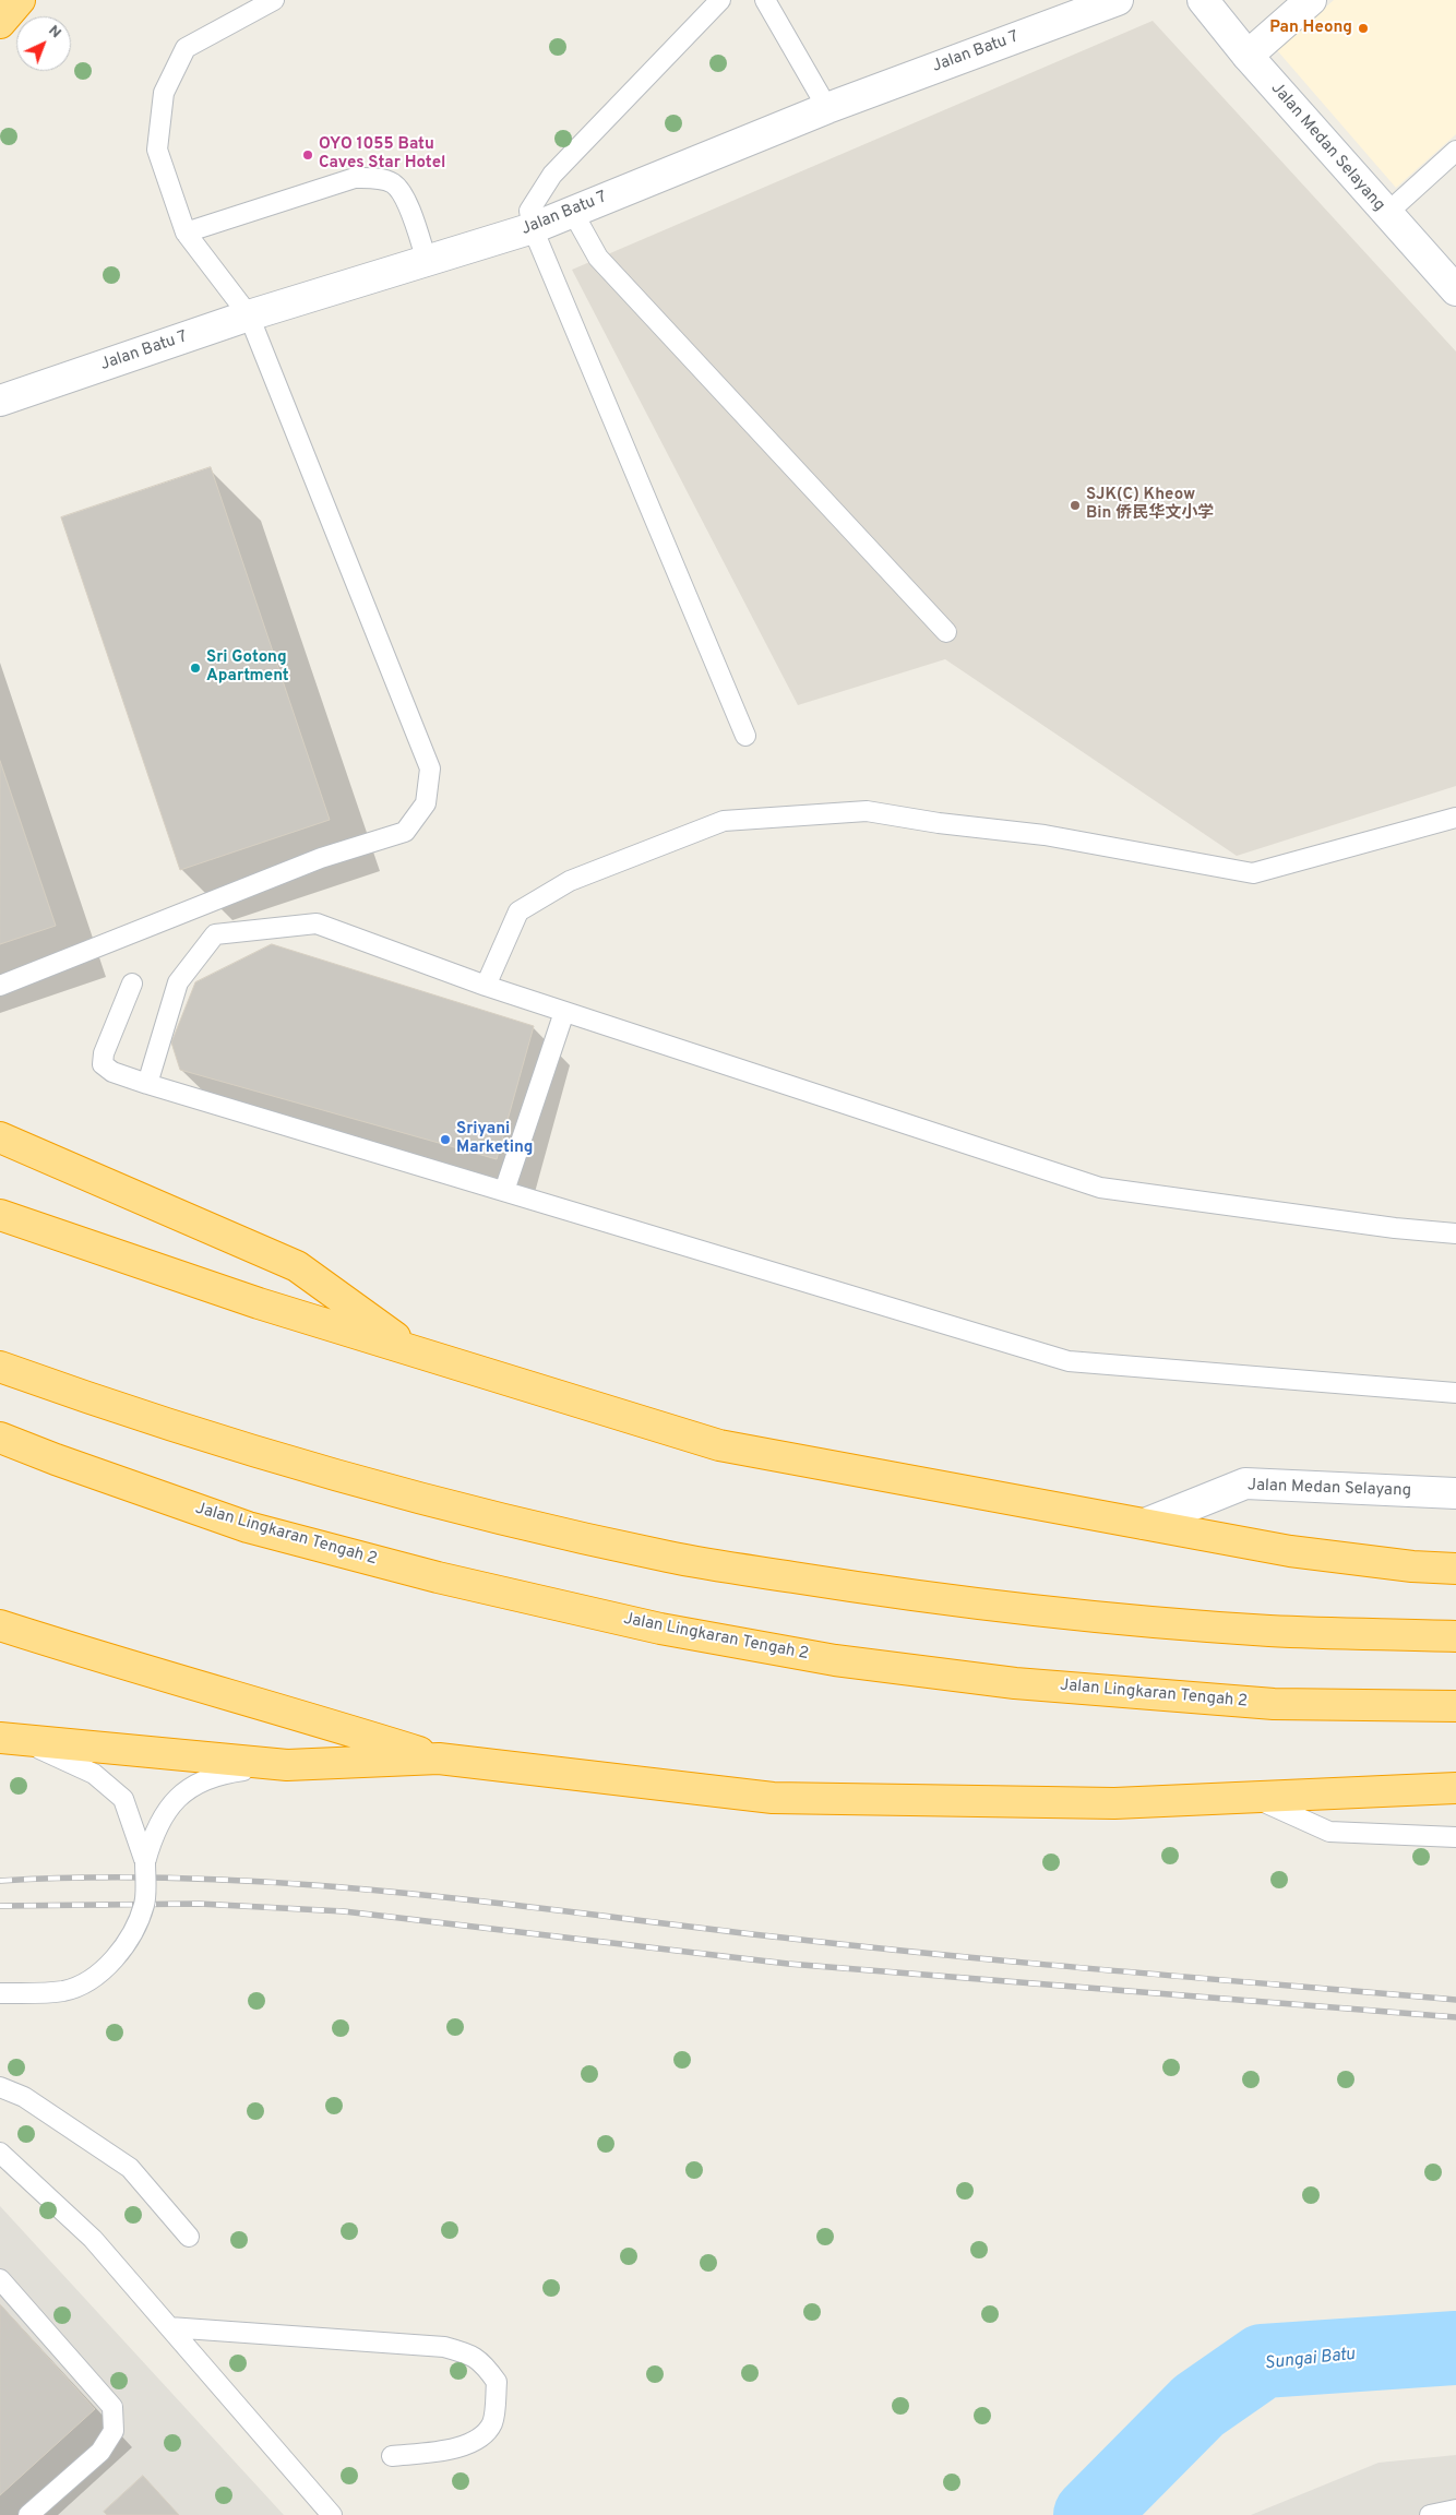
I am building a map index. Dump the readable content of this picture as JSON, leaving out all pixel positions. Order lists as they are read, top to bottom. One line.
{"streets":{"highway":["Jalan Lingkaran Tengah 2"],"street":["Jalan Batu 7","Jalan Medan Selayang"]},"water":["Sungai Batu"],"places":["Pan Heong","OYO 1055 Batu Caves Star Hotel","SJK(C) Kheow Bin 侨民华文小学","Sri Gotong Apartment","Sriyani Marketing"],"north":"top right"}
